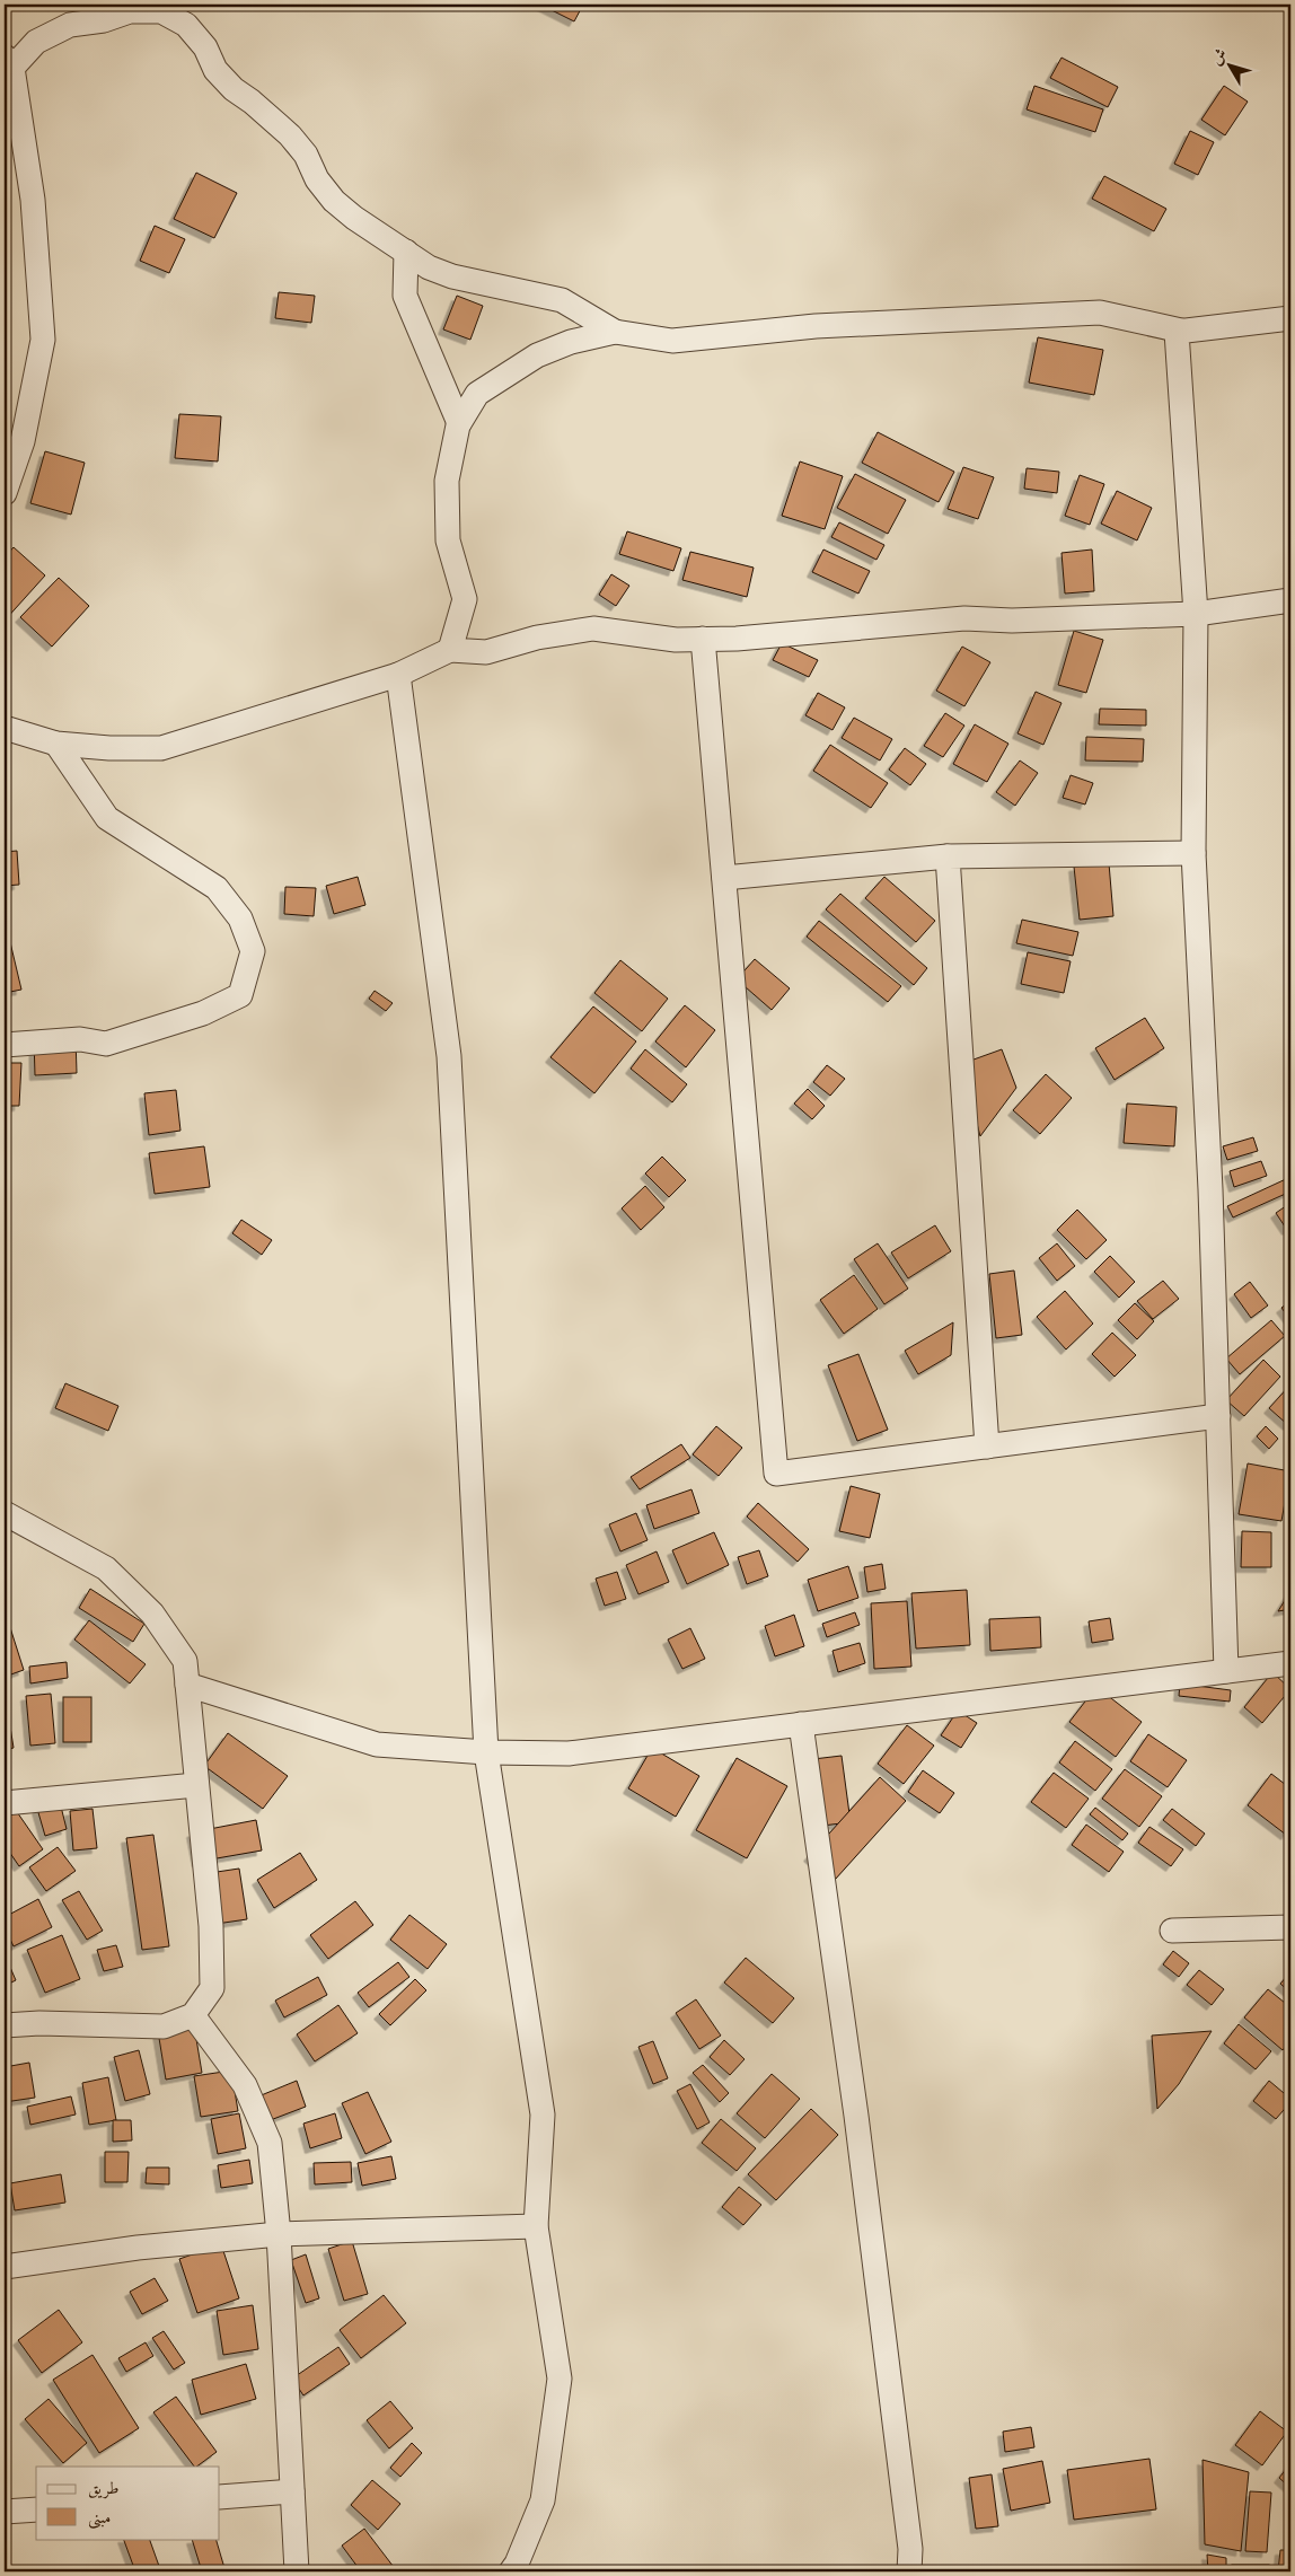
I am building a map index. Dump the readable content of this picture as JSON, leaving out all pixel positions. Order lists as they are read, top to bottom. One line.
{"legend":["طريق","مبنى"],"north":"top left"}
